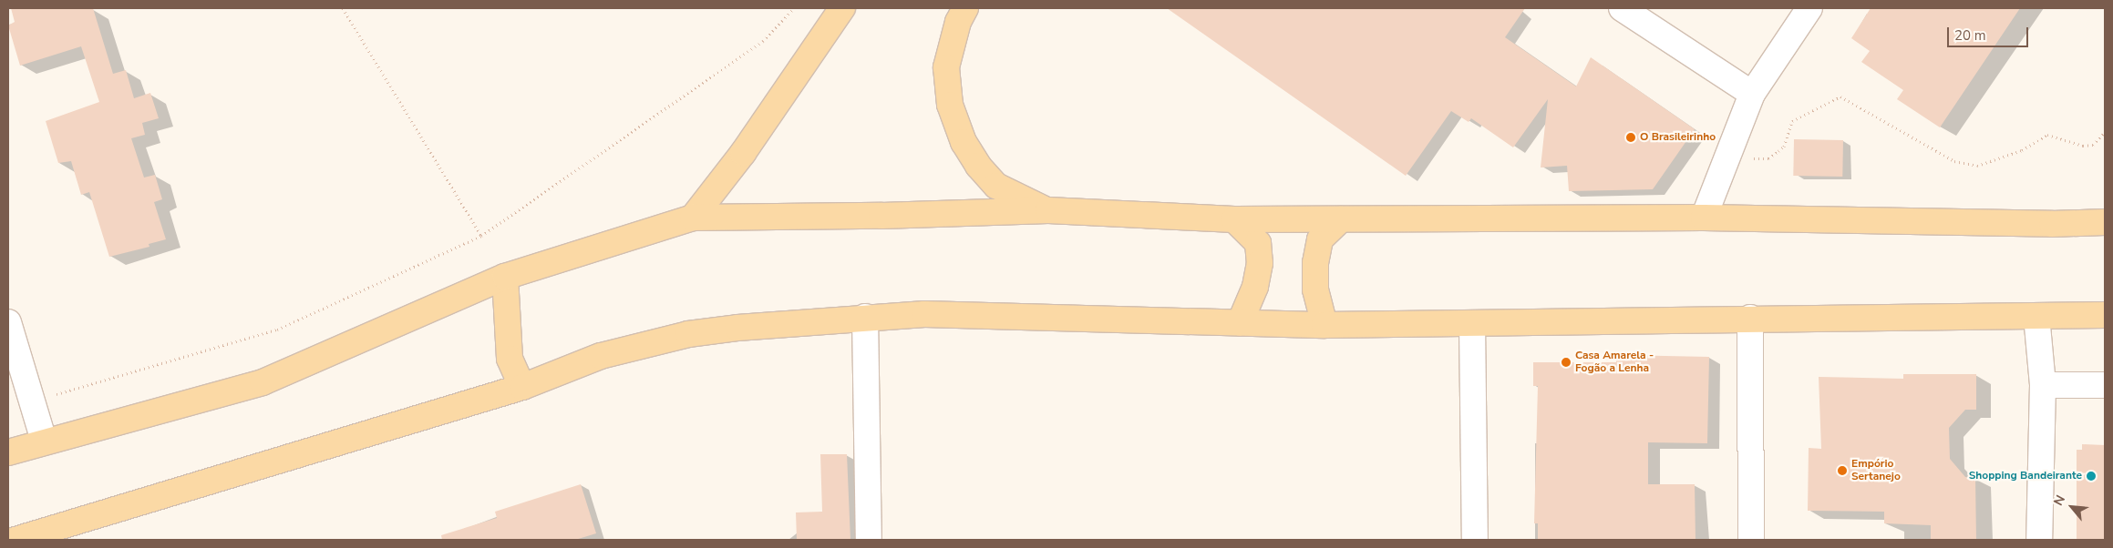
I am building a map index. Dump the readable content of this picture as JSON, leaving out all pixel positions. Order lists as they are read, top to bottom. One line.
{"places":["O Brasileirinho","Casa Amarela - Fogão a Lenha","Empório Sertanejo","Shopping Bandeirante"],"scale_bar":"20 m","north":"top left"}
